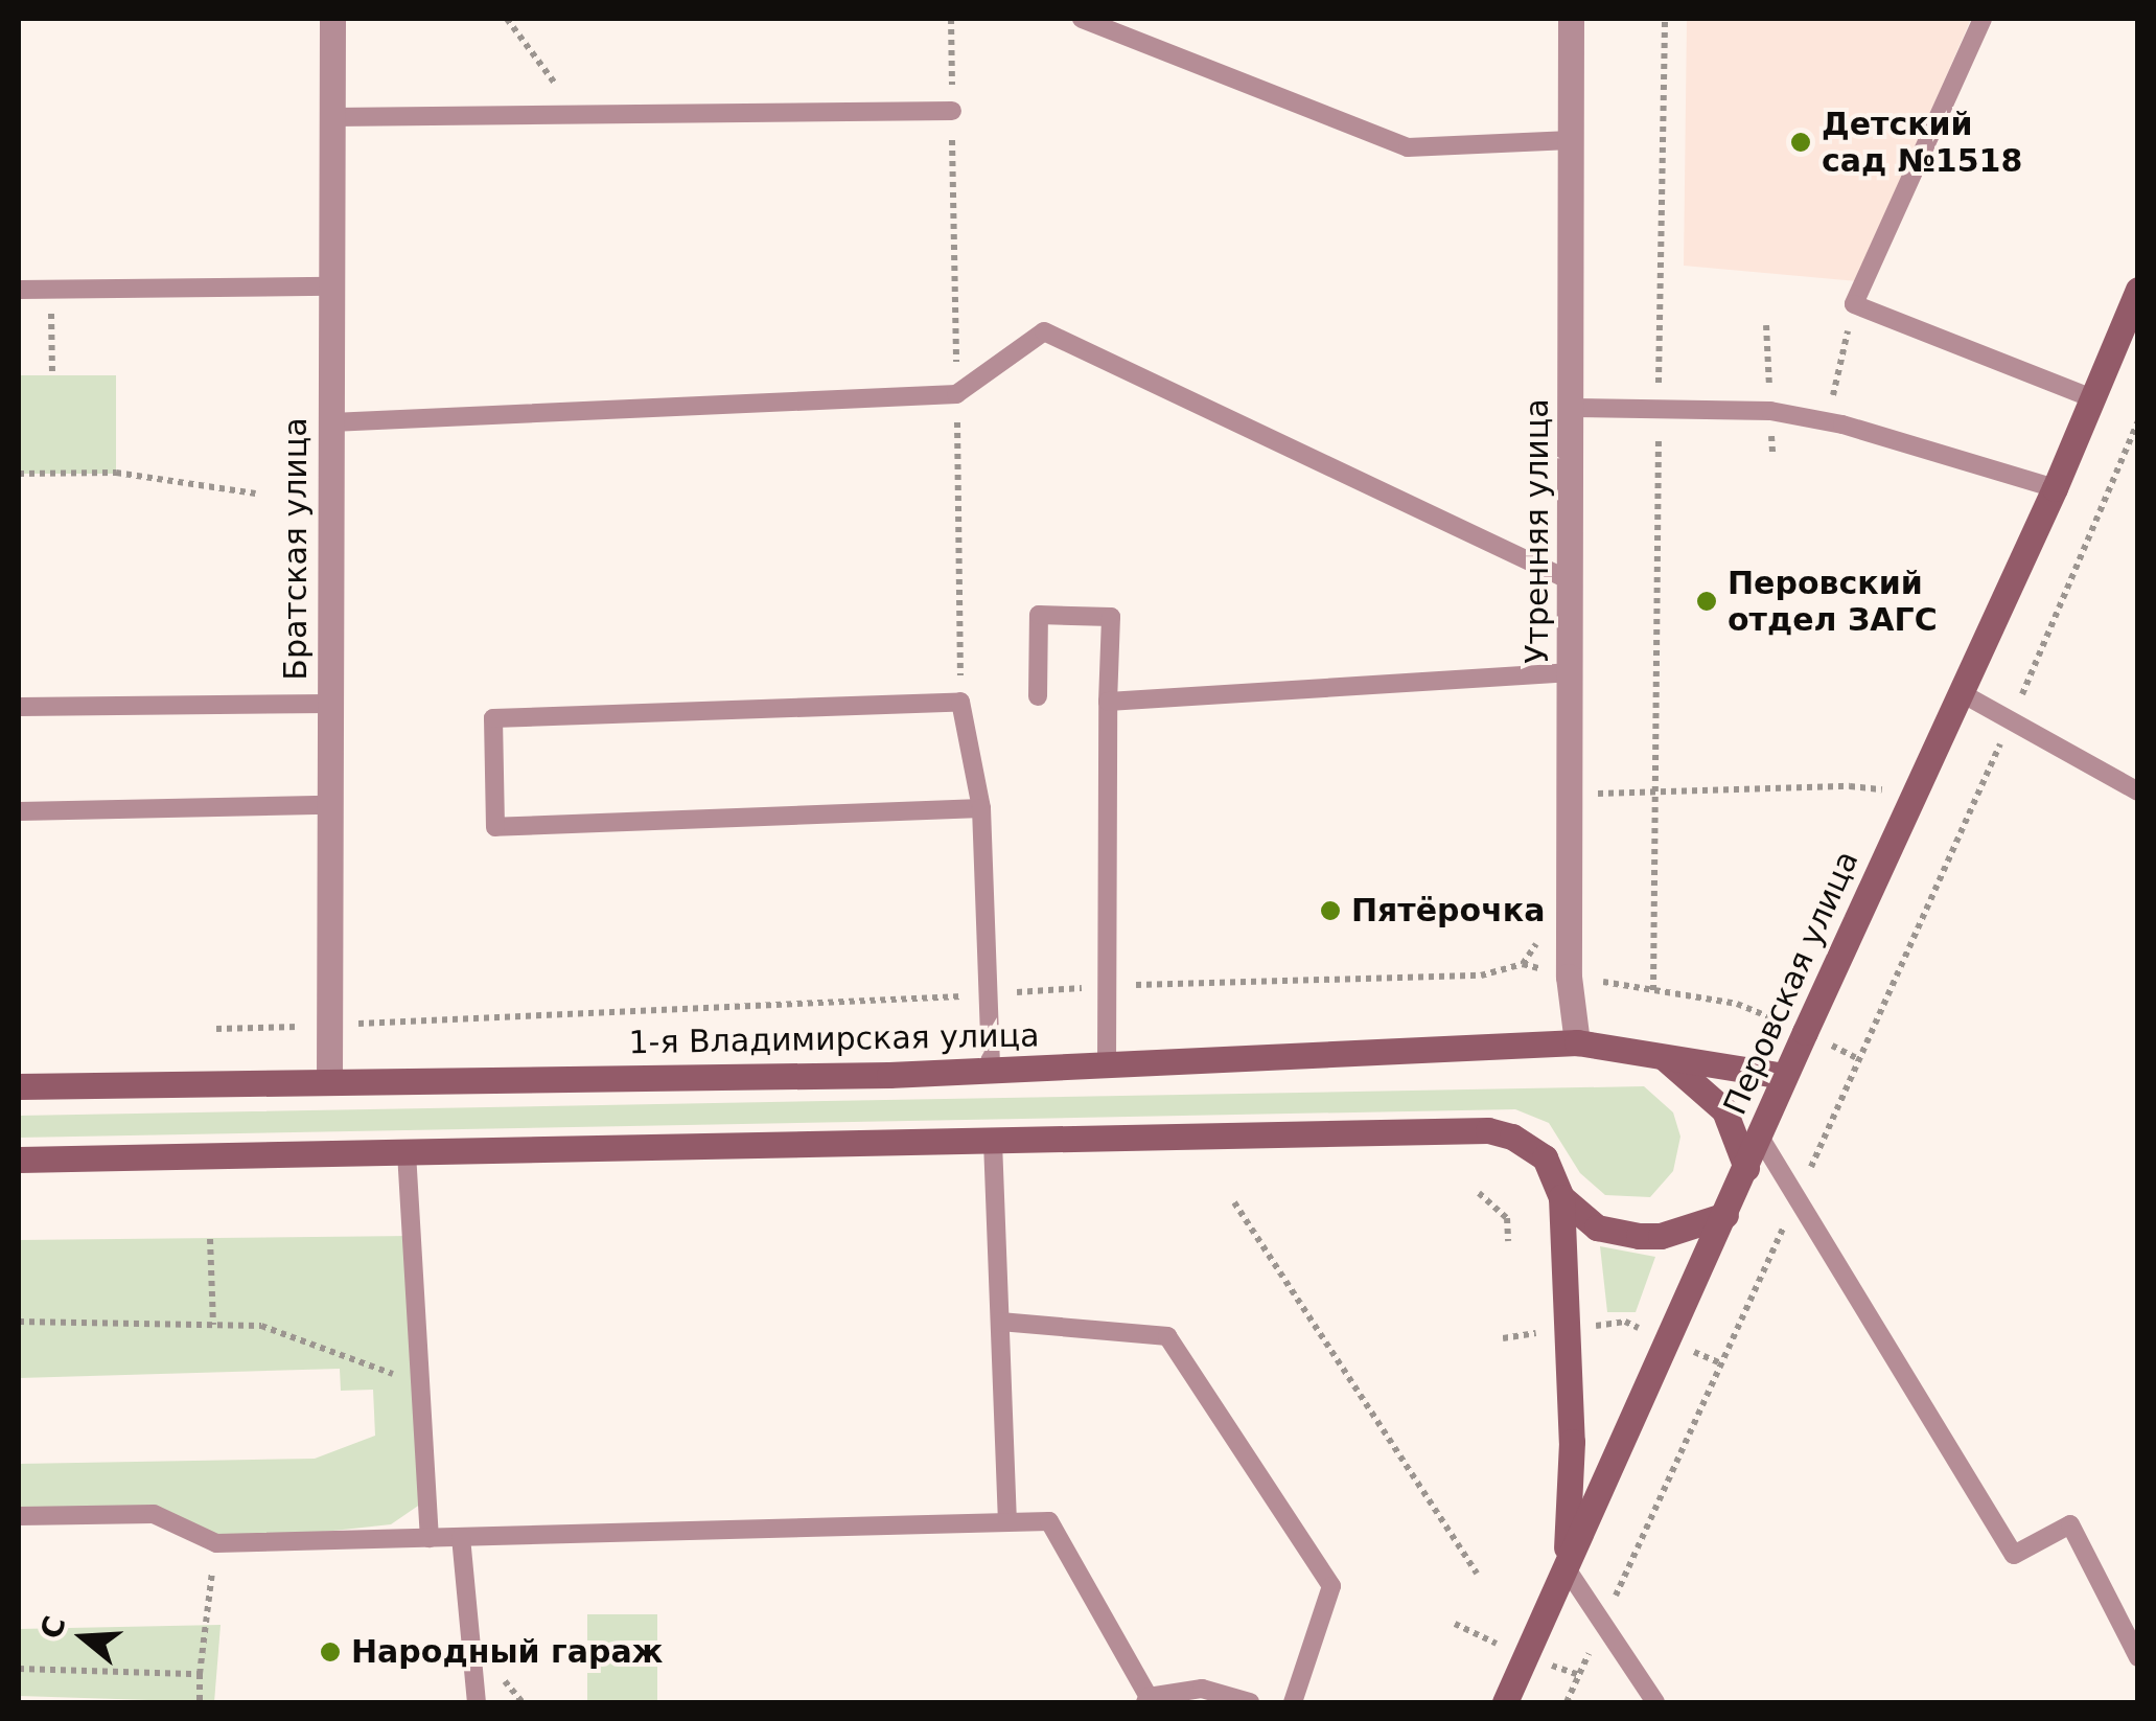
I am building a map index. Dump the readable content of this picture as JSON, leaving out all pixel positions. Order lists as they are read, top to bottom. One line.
{"streets":{"main road":["Перовская улица","1-я Владимирская улица"],"street":["Утренняя улица","Братская улица"]},"crossings":[["Утренняя улица","1-я Владимирская улица"],["Братская улица","1-я Владимирская улица"],["Перовская улица","1-я Владимирская улица"]],"places":["Детский сад №1518","Перовский отдел ЗАГС","Пятёрочка","Народный гараж"],"north":"left"}
